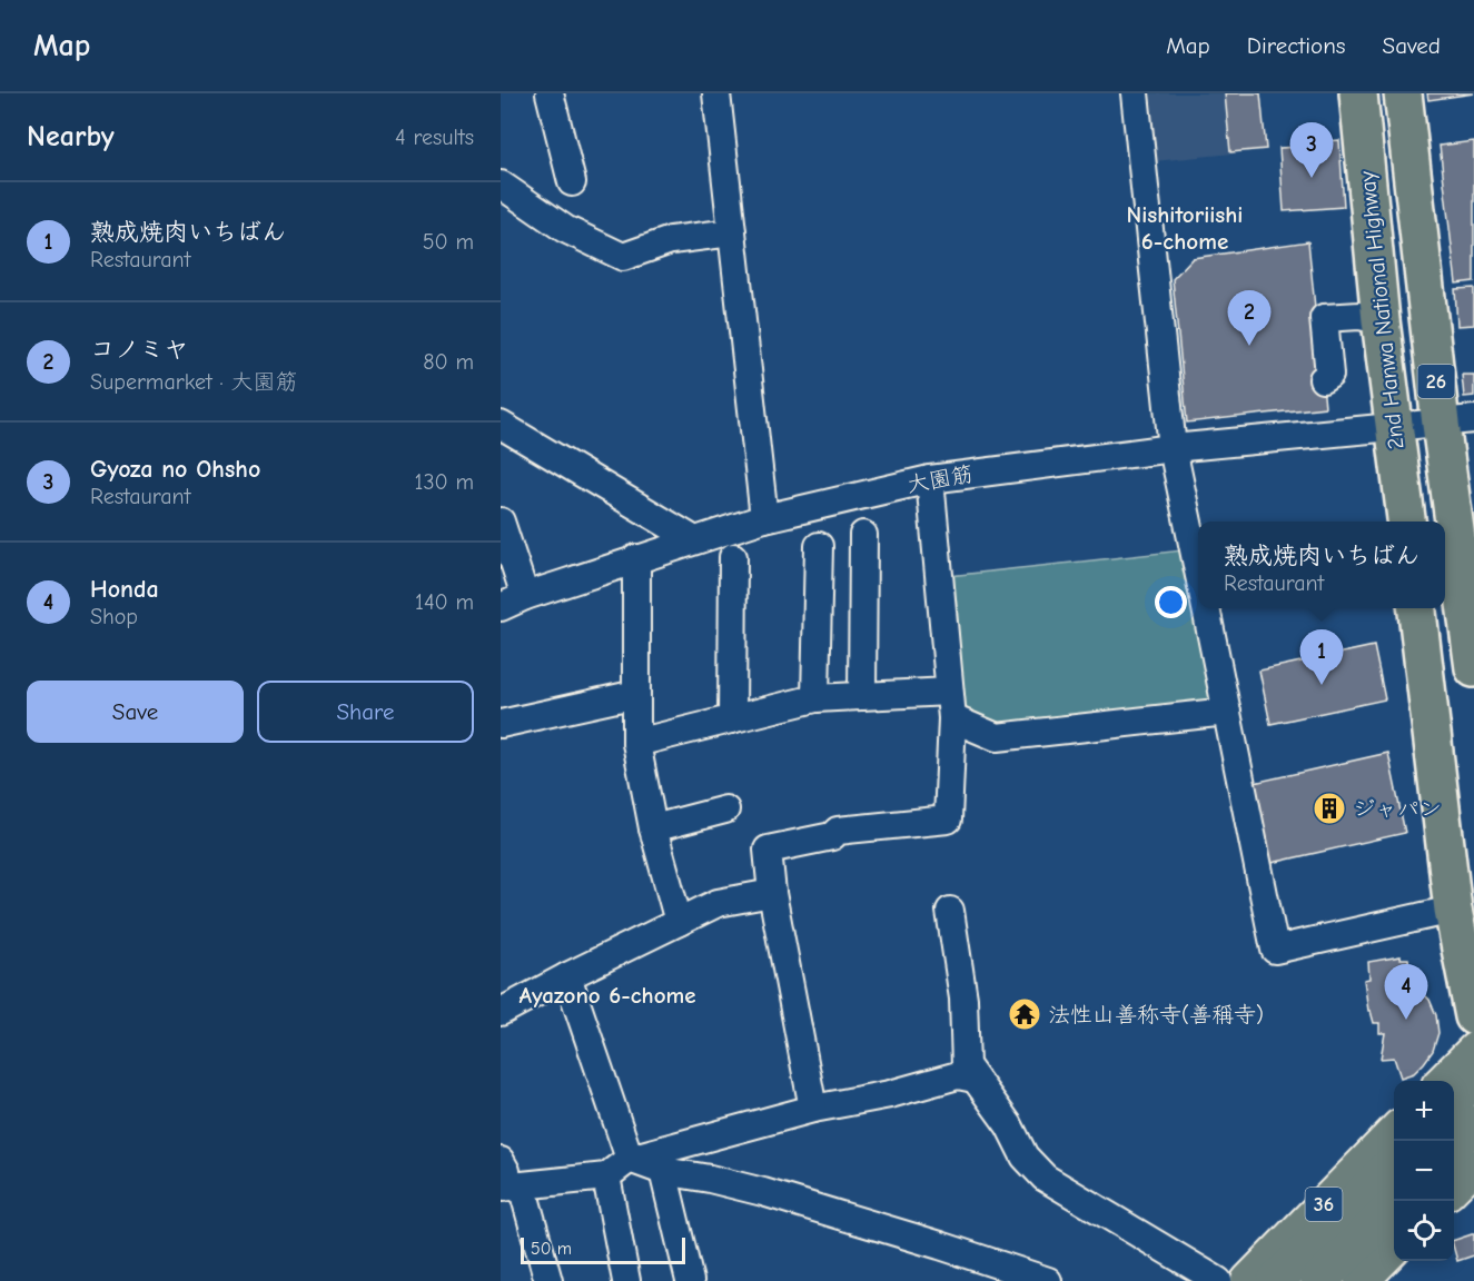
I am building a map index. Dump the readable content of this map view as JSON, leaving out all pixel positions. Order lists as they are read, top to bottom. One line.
{"streets":{"highway":["2nd Hanwa National Highway","26"],"main road":["36"],"street":["大園筋"]},"crossings":[["2nd Hanwa National Highway","大園筋"]],"districts":["Nishitoriishi 6-chome","Ayazono 6-chome"],"places":{"building":["ジャパン"],"temple":["法性山善称寺(善稱寺)"]},"scale_bar":"50 m","page":{"header":"Map","nav":["Map","Directions","Saved"],"heading":["Nearby","4 results"],"pins":["3","2","1","4"],"list":[{"mark":"1","name":"熟成焼肉いちばん","note":"Restaurant","value":"50 m"},{"mark":"2","name":"コノミヤ","note":"Supermarket · 大園筋","value":"80 m"},{"mark":"3","name":"Gyoza no Ohsho","note":"Restaurant","value":"130 m"},{"mark":"4","name":"Honda","note":"Shop","value":"140 m"}],"popup":["熟成焼肉いちばん","Restaurant"],"buttons":["Save","Share"],"map_buttons":["+","−"],"scale":"50 m"}}
